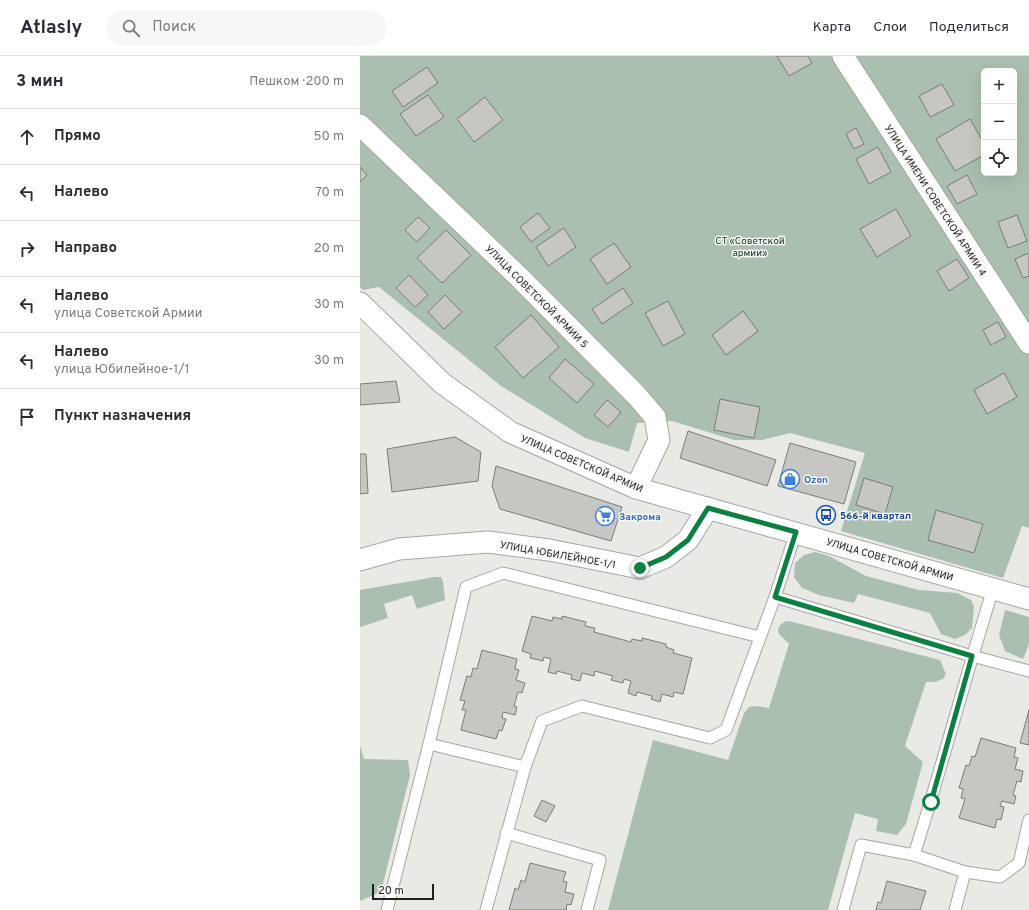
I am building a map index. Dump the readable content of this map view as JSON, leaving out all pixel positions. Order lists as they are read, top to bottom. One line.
{"streets":{"street":["УЛИЦА ИМЕНИ СОВЕТСКОЙ АРМИИ 4","УЛИЦА СОВЕТСКОЙ АРМИИ 5","УЛИЦА СОВЕТСКОЙ АРМИИ","УЛИЦА ЮБИЛЕЙНОЕ-1/1"]},"crossings":[["УЛИЦА СОВЕТСКОЙ АРМИИ 5","УЛИЦА СОВЕТСКОЙ АРМИИ"],["УЛИЦА СОВЕТСКОЙ АРМИИ","УЛИЦА ЮБИЛЕЙНОЕ-1/1"]],"parks":["СТ «Советской армии»"],"places":{"shop":["Ozon"],"bus stop":["566-й квартал"],"supermarket":["Закрома"]},"scale_bar":"20 m","page":{"header":"Atlasly","search":"Поиск","nav":["Карта","Слои","Поделиться"],"heading":["3 мин","Пешком · 200 m"],"map_buttons":["+","−"],"list":[["Прямо","50 m"],["Налево","70 m"],["Направо","20 m"],["Налево","улица Советской Армии","30 m"],["Налево","улица Юбилейное-1/1","30 m"],"Пункт назначения"],"scale":"20 m"}}
